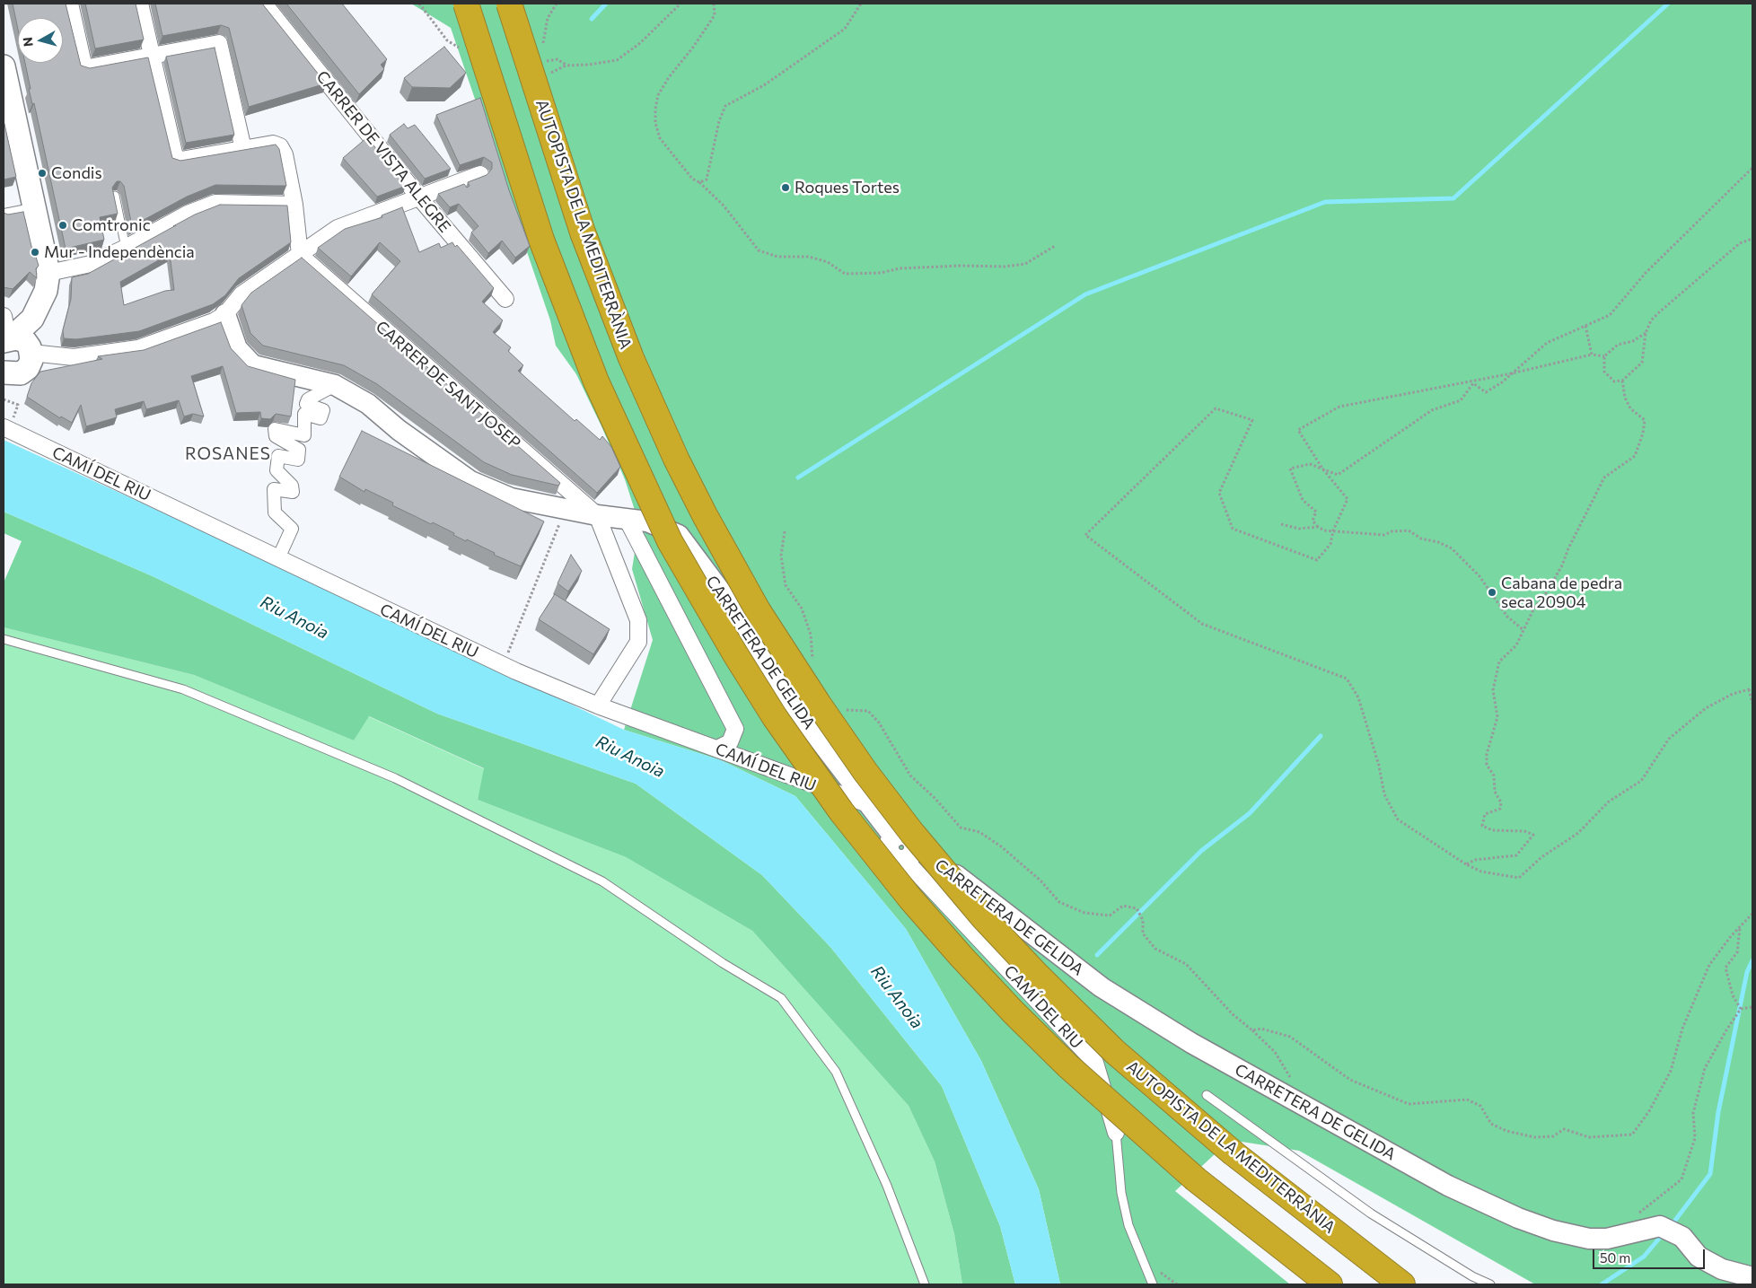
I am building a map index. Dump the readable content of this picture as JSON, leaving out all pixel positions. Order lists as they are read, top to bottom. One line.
{"streets":{"highway":["AUTOPISTA DE LA MEDITERRÀNIA"],"street":["CARRER DE VISTA ALEGRE","CARRER DE SANT JOSEP","CAMÍ DEL RIU","CARRETERA DE GELIDA"]},"crossings":[["CARRER DE SANT JOSEP","CARRETERA DE GELIDA"],["CAMÍ DEL RIU","CARRETERA DE GELIDA"]],"districts":["ROSANES"],"water":["Riu Anoia"],"places":["Condis","Roques Tortes","Comtronic","Mur - Independència","Cabana de pedra seca 20904"],"scale_bar":"50 m","north":"left"}
